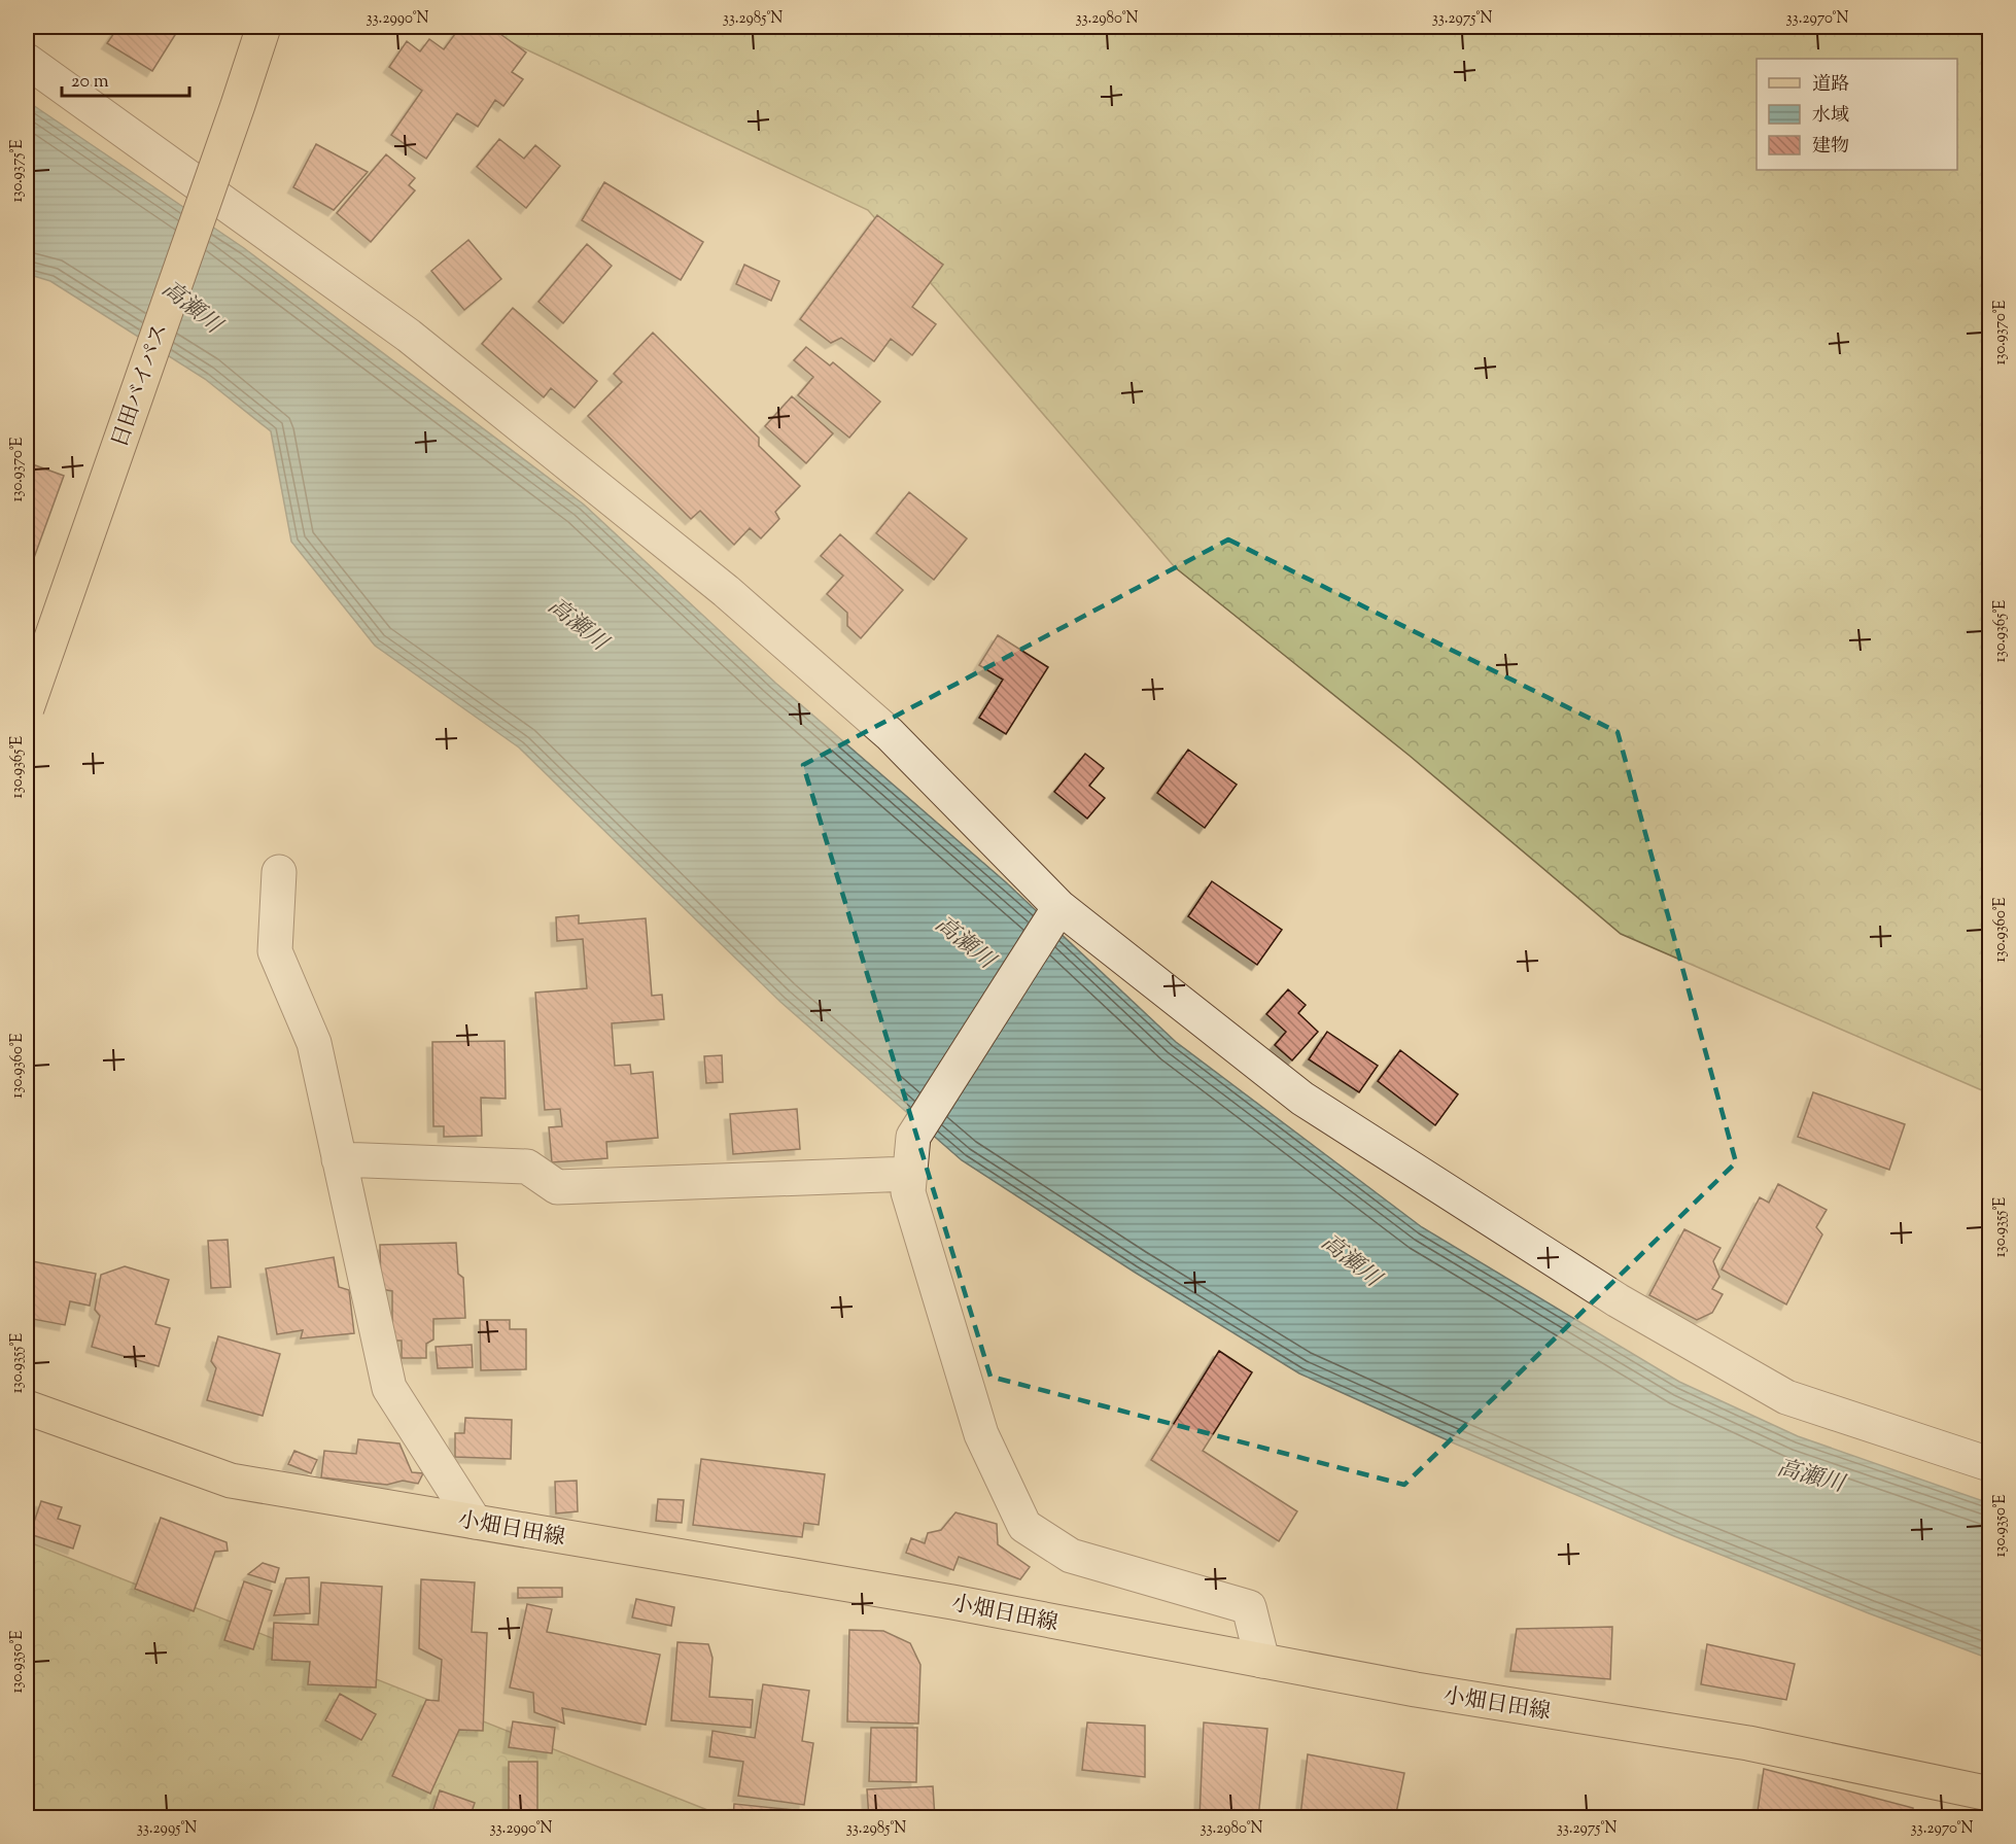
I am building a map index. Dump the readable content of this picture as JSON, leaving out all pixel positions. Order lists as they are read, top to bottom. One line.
{"streets":{"main road":["日田バイパス","小畑日田線"]},"water":["高瀬川"],"legend":["道路","水域","建物"],"scale_bar":"20 m","coordinates":["33.2990°N","33.2985°N","33.2980°N","33.2975°N","33.2970°N","130.9375°E","130.9370°E","130.9365°E","130.9360°E","130.9355°E","130.9350°E","33.2995°N"]}
